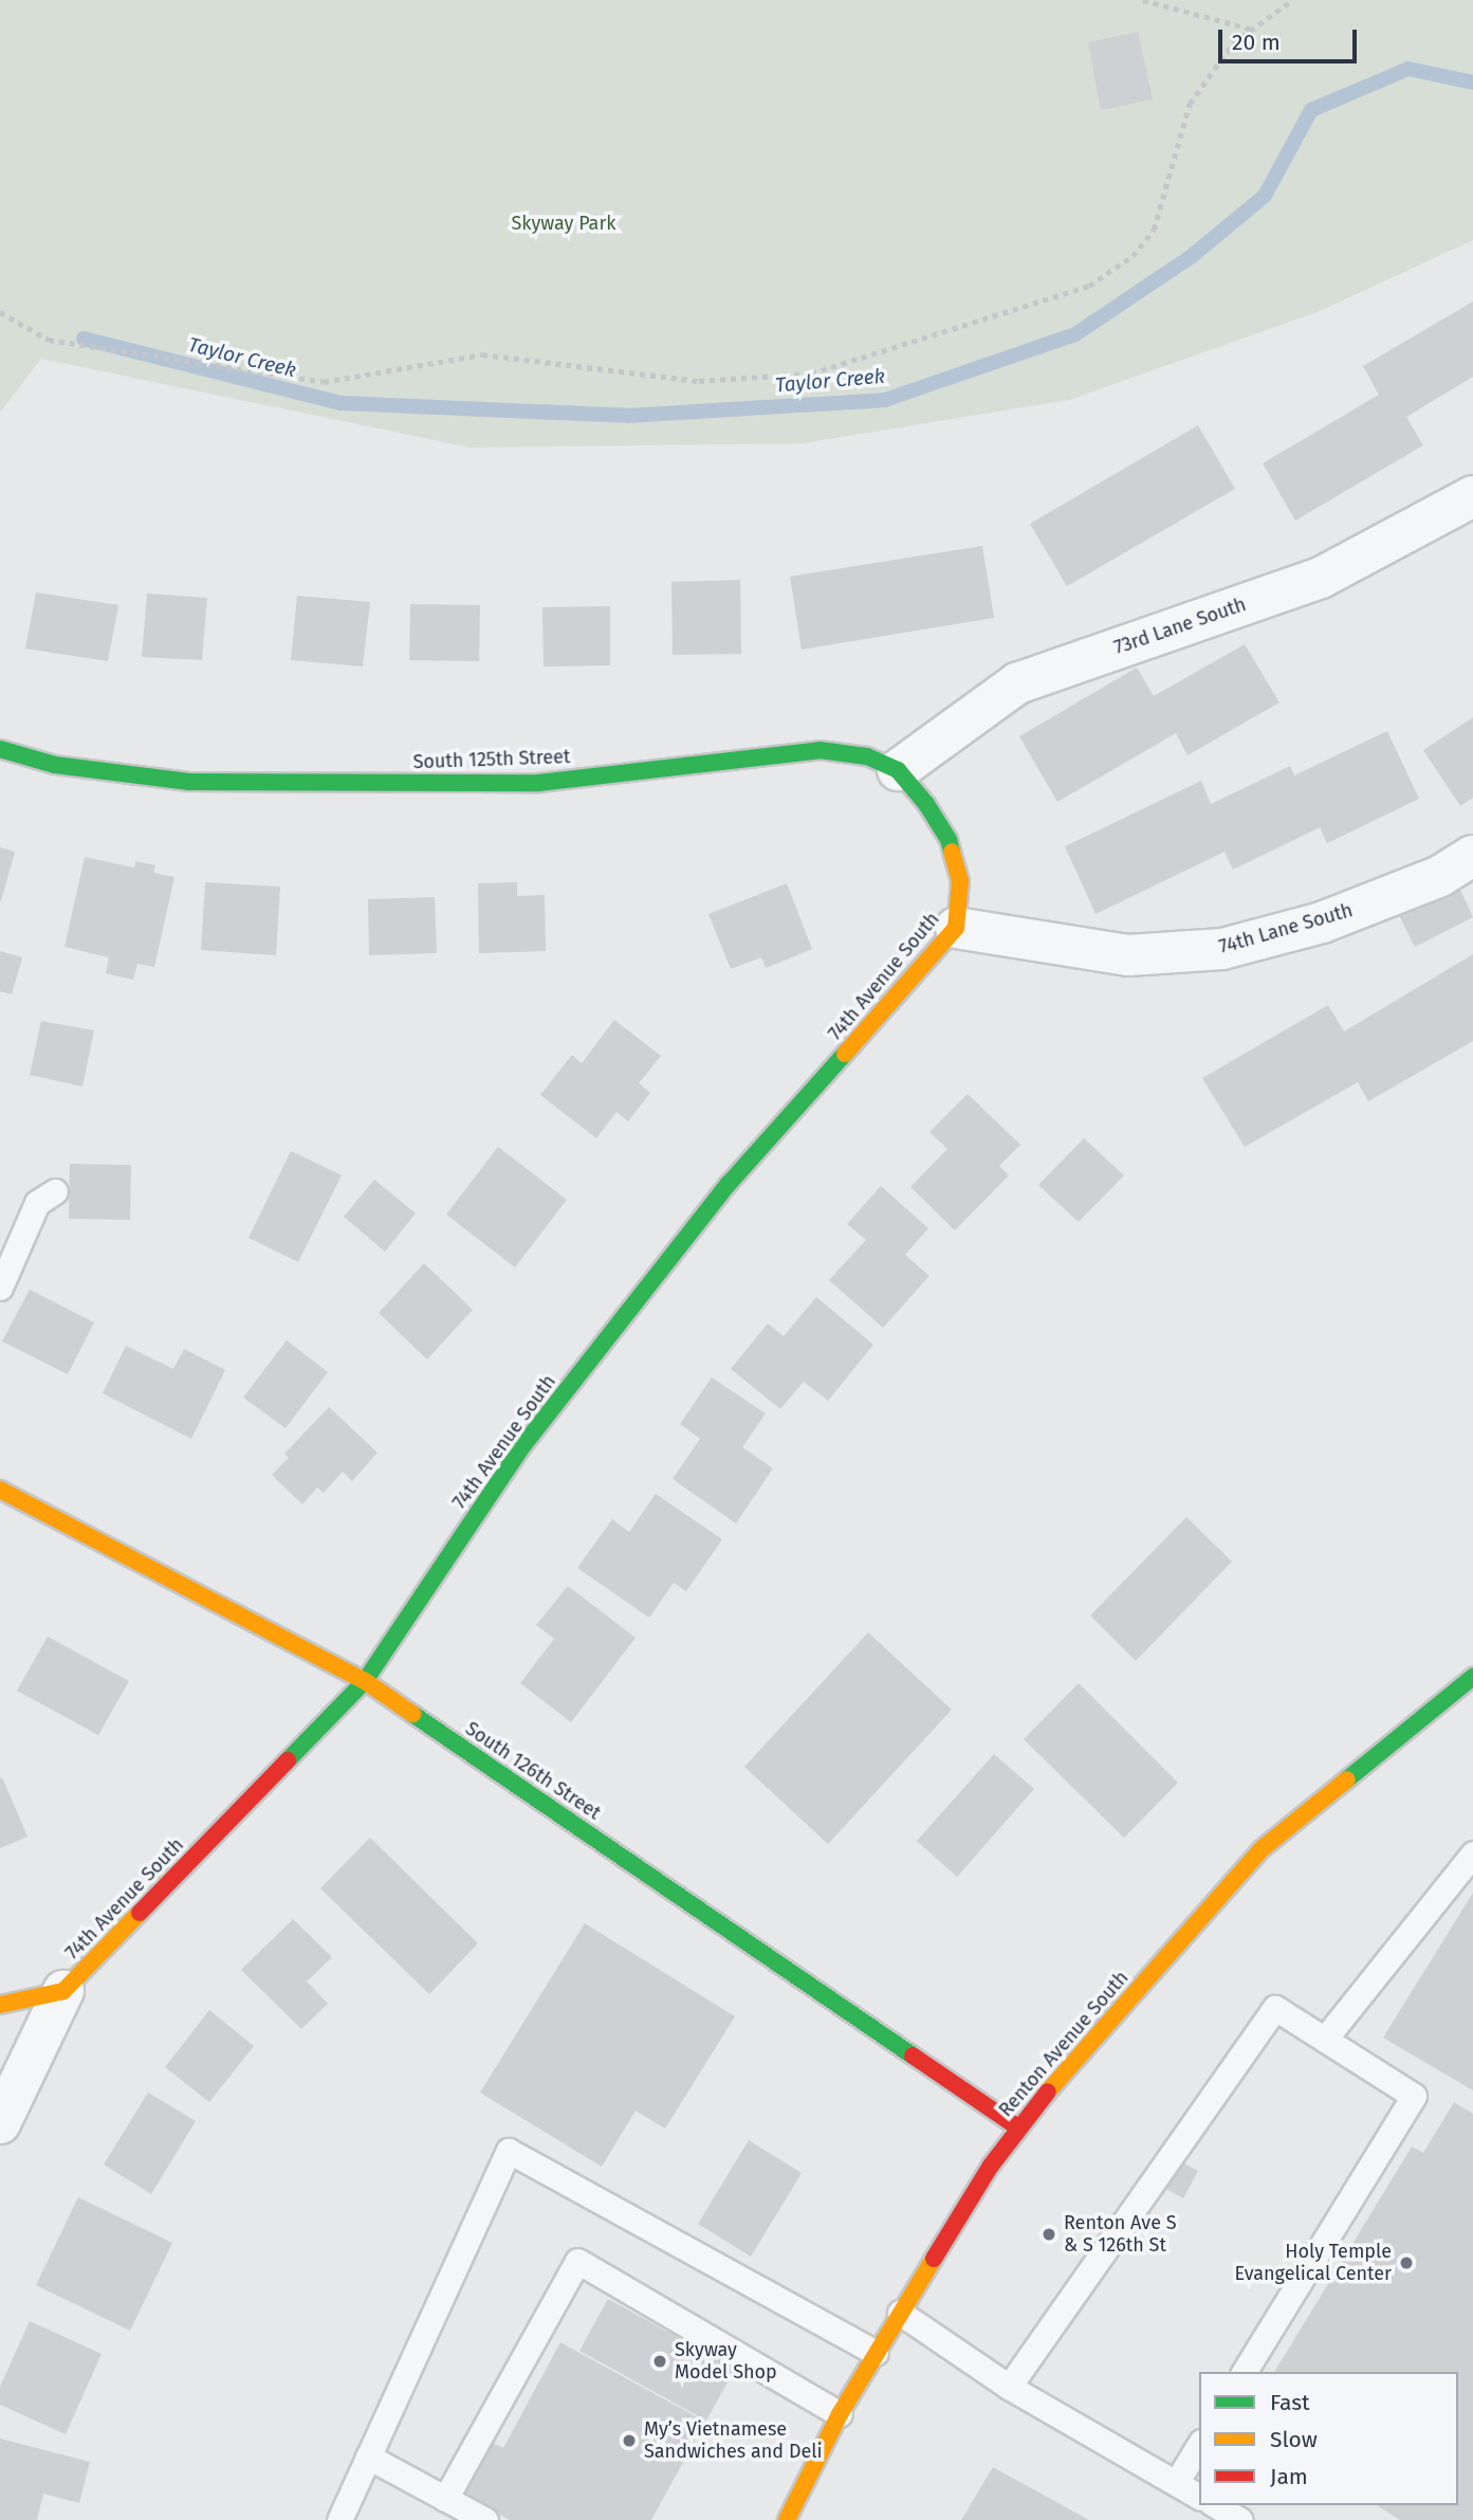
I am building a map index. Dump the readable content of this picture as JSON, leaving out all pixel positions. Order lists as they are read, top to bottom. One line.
{"streets":{"street":["73rd Lane South","South 125th Street","74th Lane South","74th Avenue South","South 126th Street","Renton Avenue South"]},"crossings":[["73rd Lane South","South 125th Street"],["73rd Lane South","74th Avenue South"],["South 125th Street","74th Avenue South"],["74th Lane South","74th Avenue South"],["74th Avenue South","South 126th Street"],["South 126th Street","Renton Avenue South"]],"water":["Taylor Creek"],"parks":["Skyway Park"],"places":["Renton Ave S & S 126th St","Holy Temple Evangelical Center","Skyway Model Shop","My’s Vietnamese Sandwiches and Deli"],"legend":["Fast","Slow","Jam"],"scale_bar":"20 m"}
